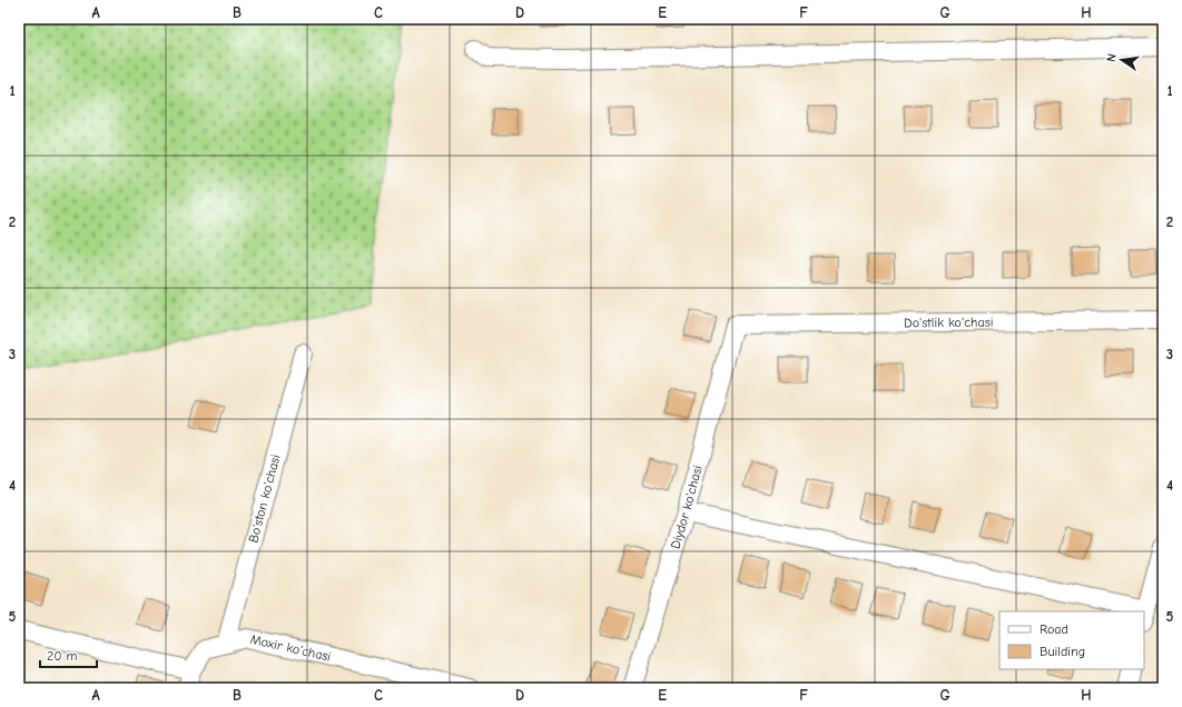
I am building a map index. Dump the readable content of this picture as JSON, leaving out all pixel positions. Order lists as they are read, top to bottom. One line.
{"streets":{"street":["Do'stlik ko'chasi","Bo'ston ko'chasi","Diydor ko'chasi","Moxir ko'chasi"]},"crossings":[["Do'stlik ko'chasi","Diydor ko'chasi"],["Bo'ston ko'chasi","Moxir ko'chasi"]],"legend":["Road","Building"],"scale_bar":"20 m","north":"left","grid":{"columns":["A","B","C","D","E","F","G","H"],"rows":["1","2","3","4","5"]}}
